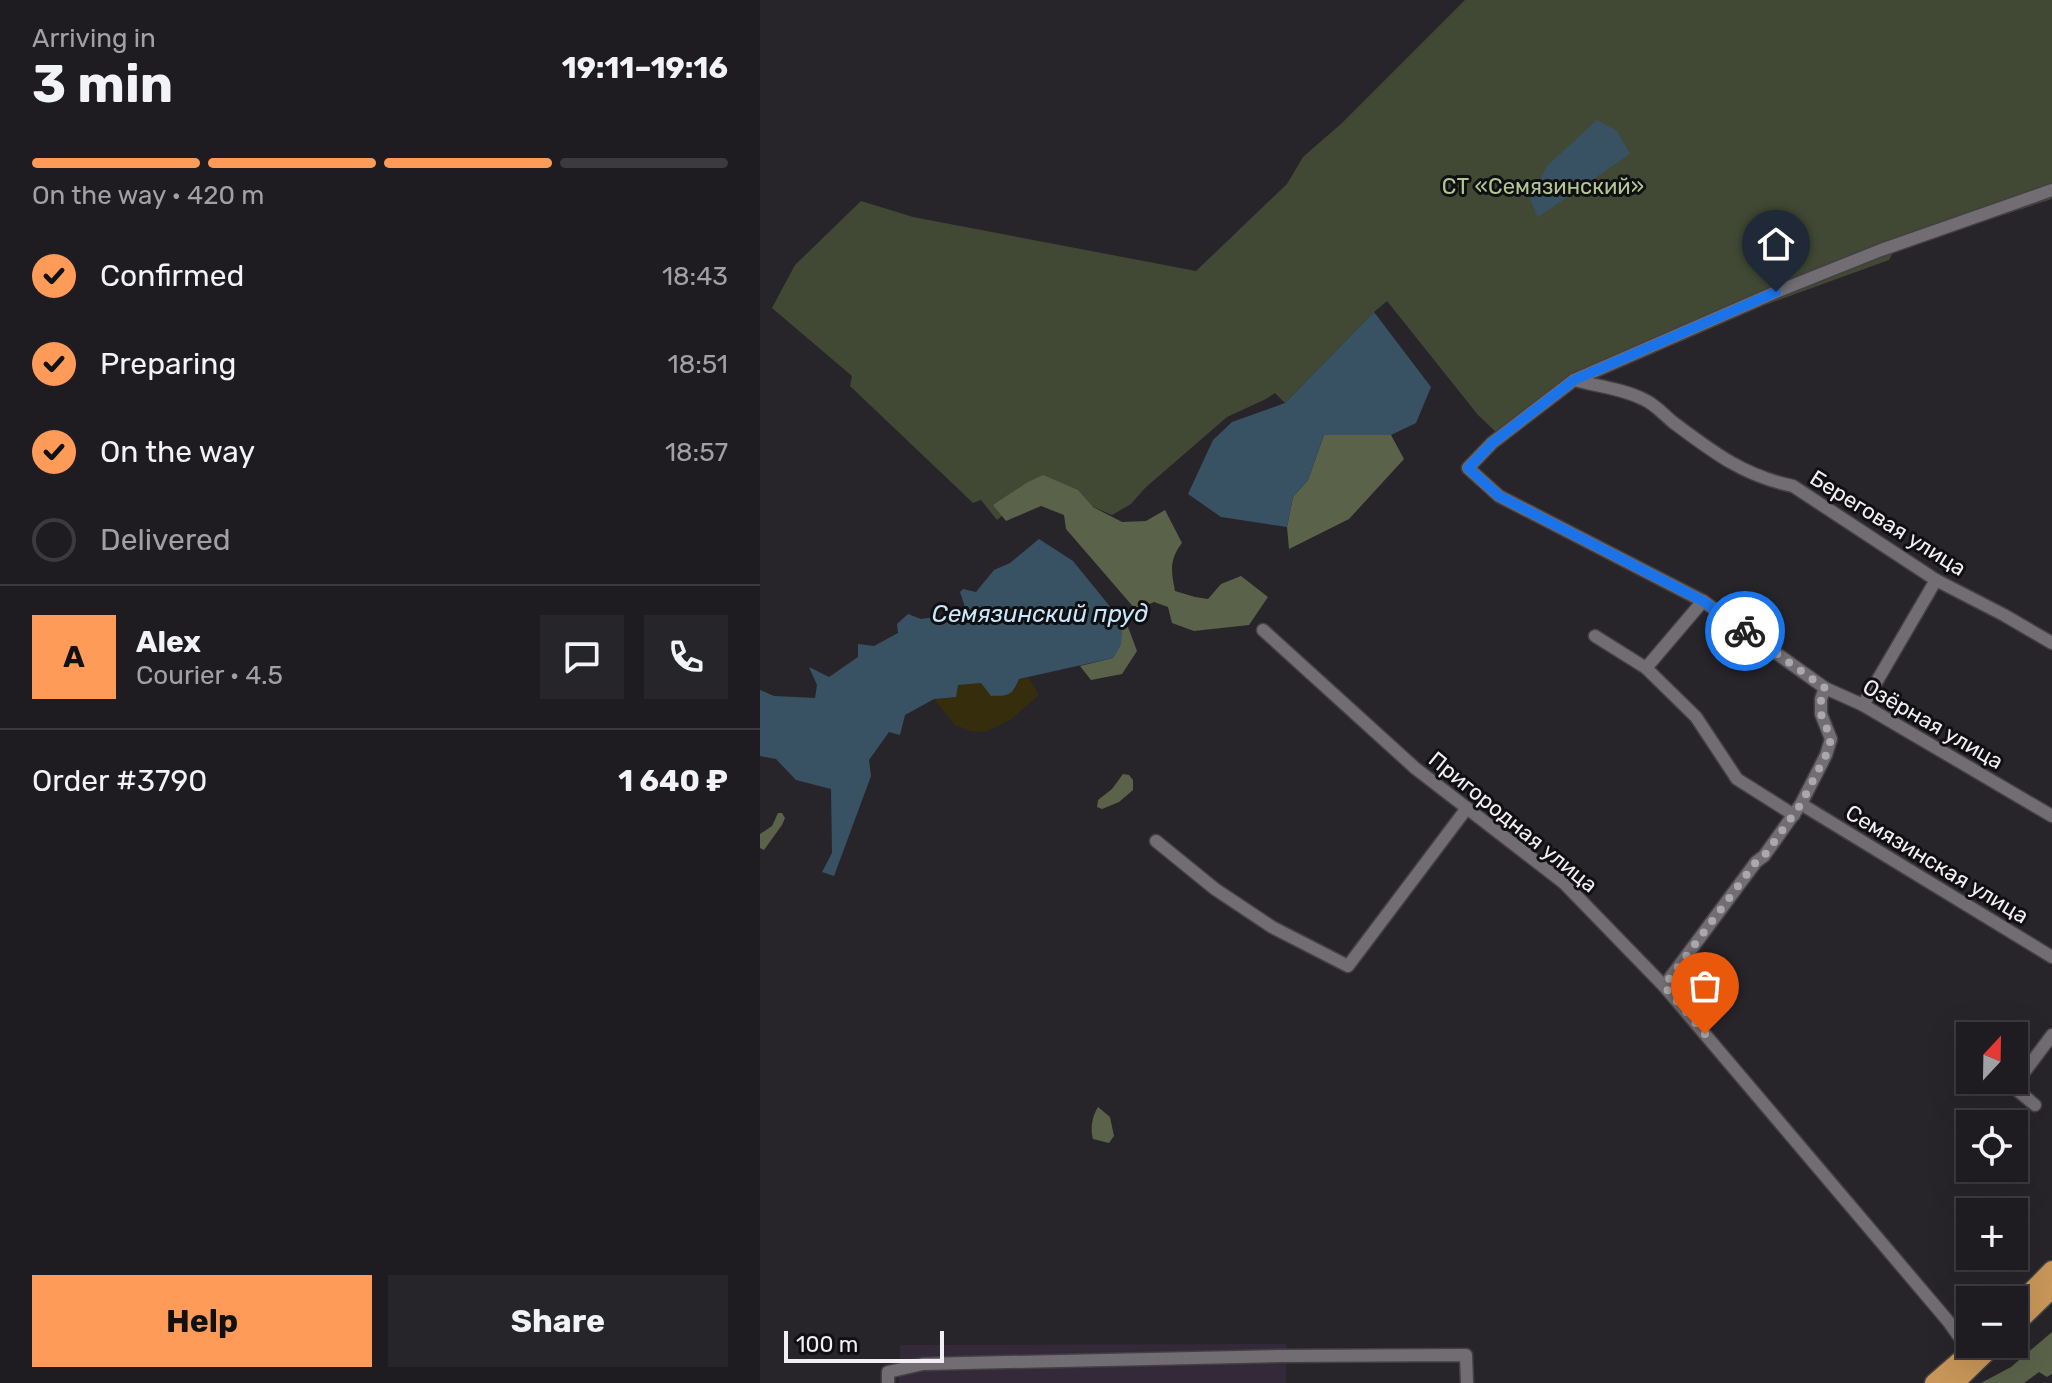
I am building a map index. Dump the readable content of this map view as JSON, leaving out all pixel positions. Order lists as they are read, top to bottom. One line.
{"streets":{"street":["Береговая улица","Озёрная улица","Пригородная улица","Семязинская улица"]},"crossings":[["Береговая улица","Озёрная улица"]],"water":["Семязинский пруд"],"parks":["СТ «Семязинский»"],"scale_bar":"100 m","north":"top","page":{"heading":["3 min","Arriving in","19:11–19:16"],"panel":["Alex","Courier · 4.5","Order #3790","1 640 ₽"],"bar":"On the way · 420 m","list":[["Confirmed","18:43"],["Preparing","18:51"],["On the way","18:57"],"Delivered"],"round":"A","map_buttons":["+","−"],"buttons":["Help","Share"],"scale":"100 m"}}
